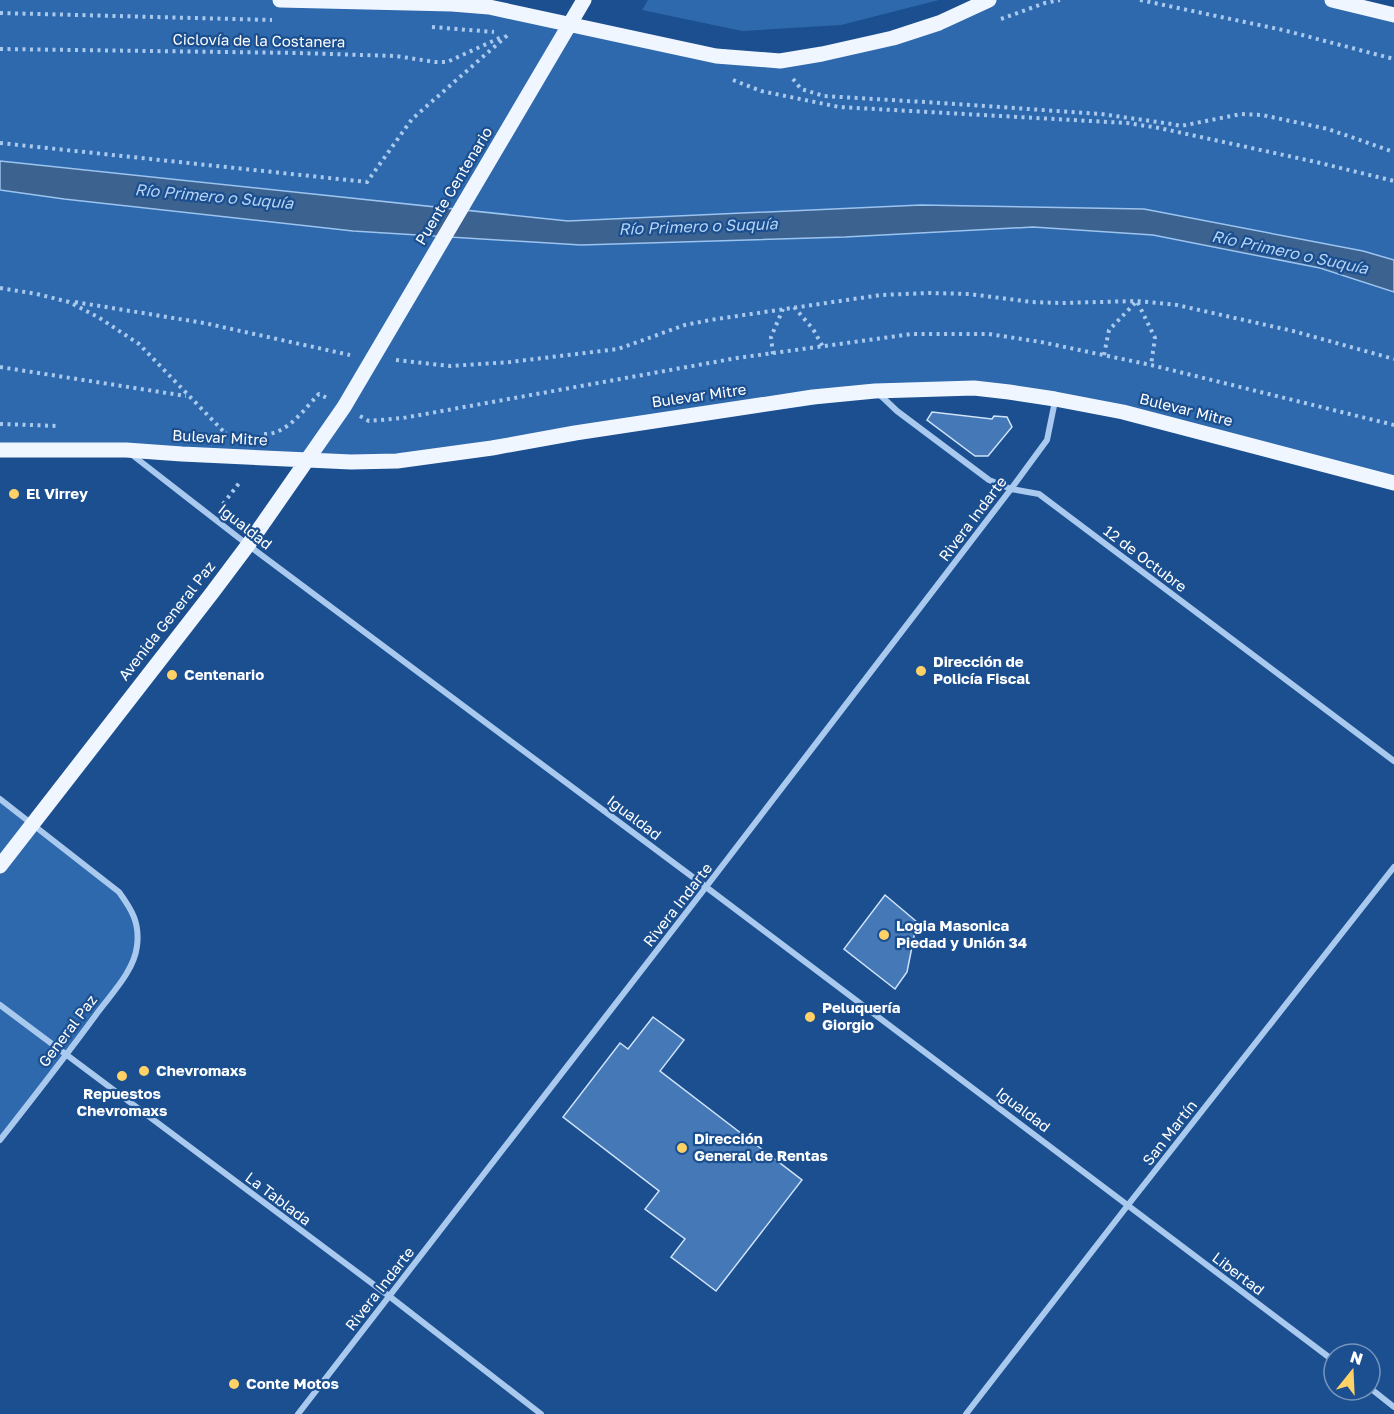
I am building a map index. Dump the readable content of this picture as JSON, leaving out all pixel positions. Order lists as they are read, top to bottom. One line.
{"streets":{"main road":["Puente Centenario","Bulevar Mitre","Avenida General Paz"],"street":["Rivera Indarte","Igualdad","12 de Octubre","General Paz","San Martín","La Tablada","Libertad"],"path":["Ciclovía de la Costanera"]},"crossings":[["Puente Centenario","Avenida General Paz"],["Bulevar Mitre","Rivera Indarte"],["Bulevar Mitre","Igualdad"],["Bulevar Mitre","12 de Octubre"],["Bulevar Mitre","Avenida General Paz"],["Rivera Indarte","Igualdad"],["Rivera Indarte","12 de Octubre"],["Rivera Indarte","La Tablada"],["Igualdad","Avenida General Paz"],["Igualdad","San Martín"],["Igualdad","Libertad"],["Avenida General Paz","General Paz"],["General Paz","La Tablada"],["San Martín","Libertad"]],"water":["Río Primero o Suquía"],"places":["El Virrey","Dirección de Policía Fiscal","Centenario","Logia Masonica Piedad y Unión 34","Peluquería Giorgio","Chevromaxs","Repuestos Chevromaxs","Dirección General de Rentas","Conte Motos"],"north":"top"}
